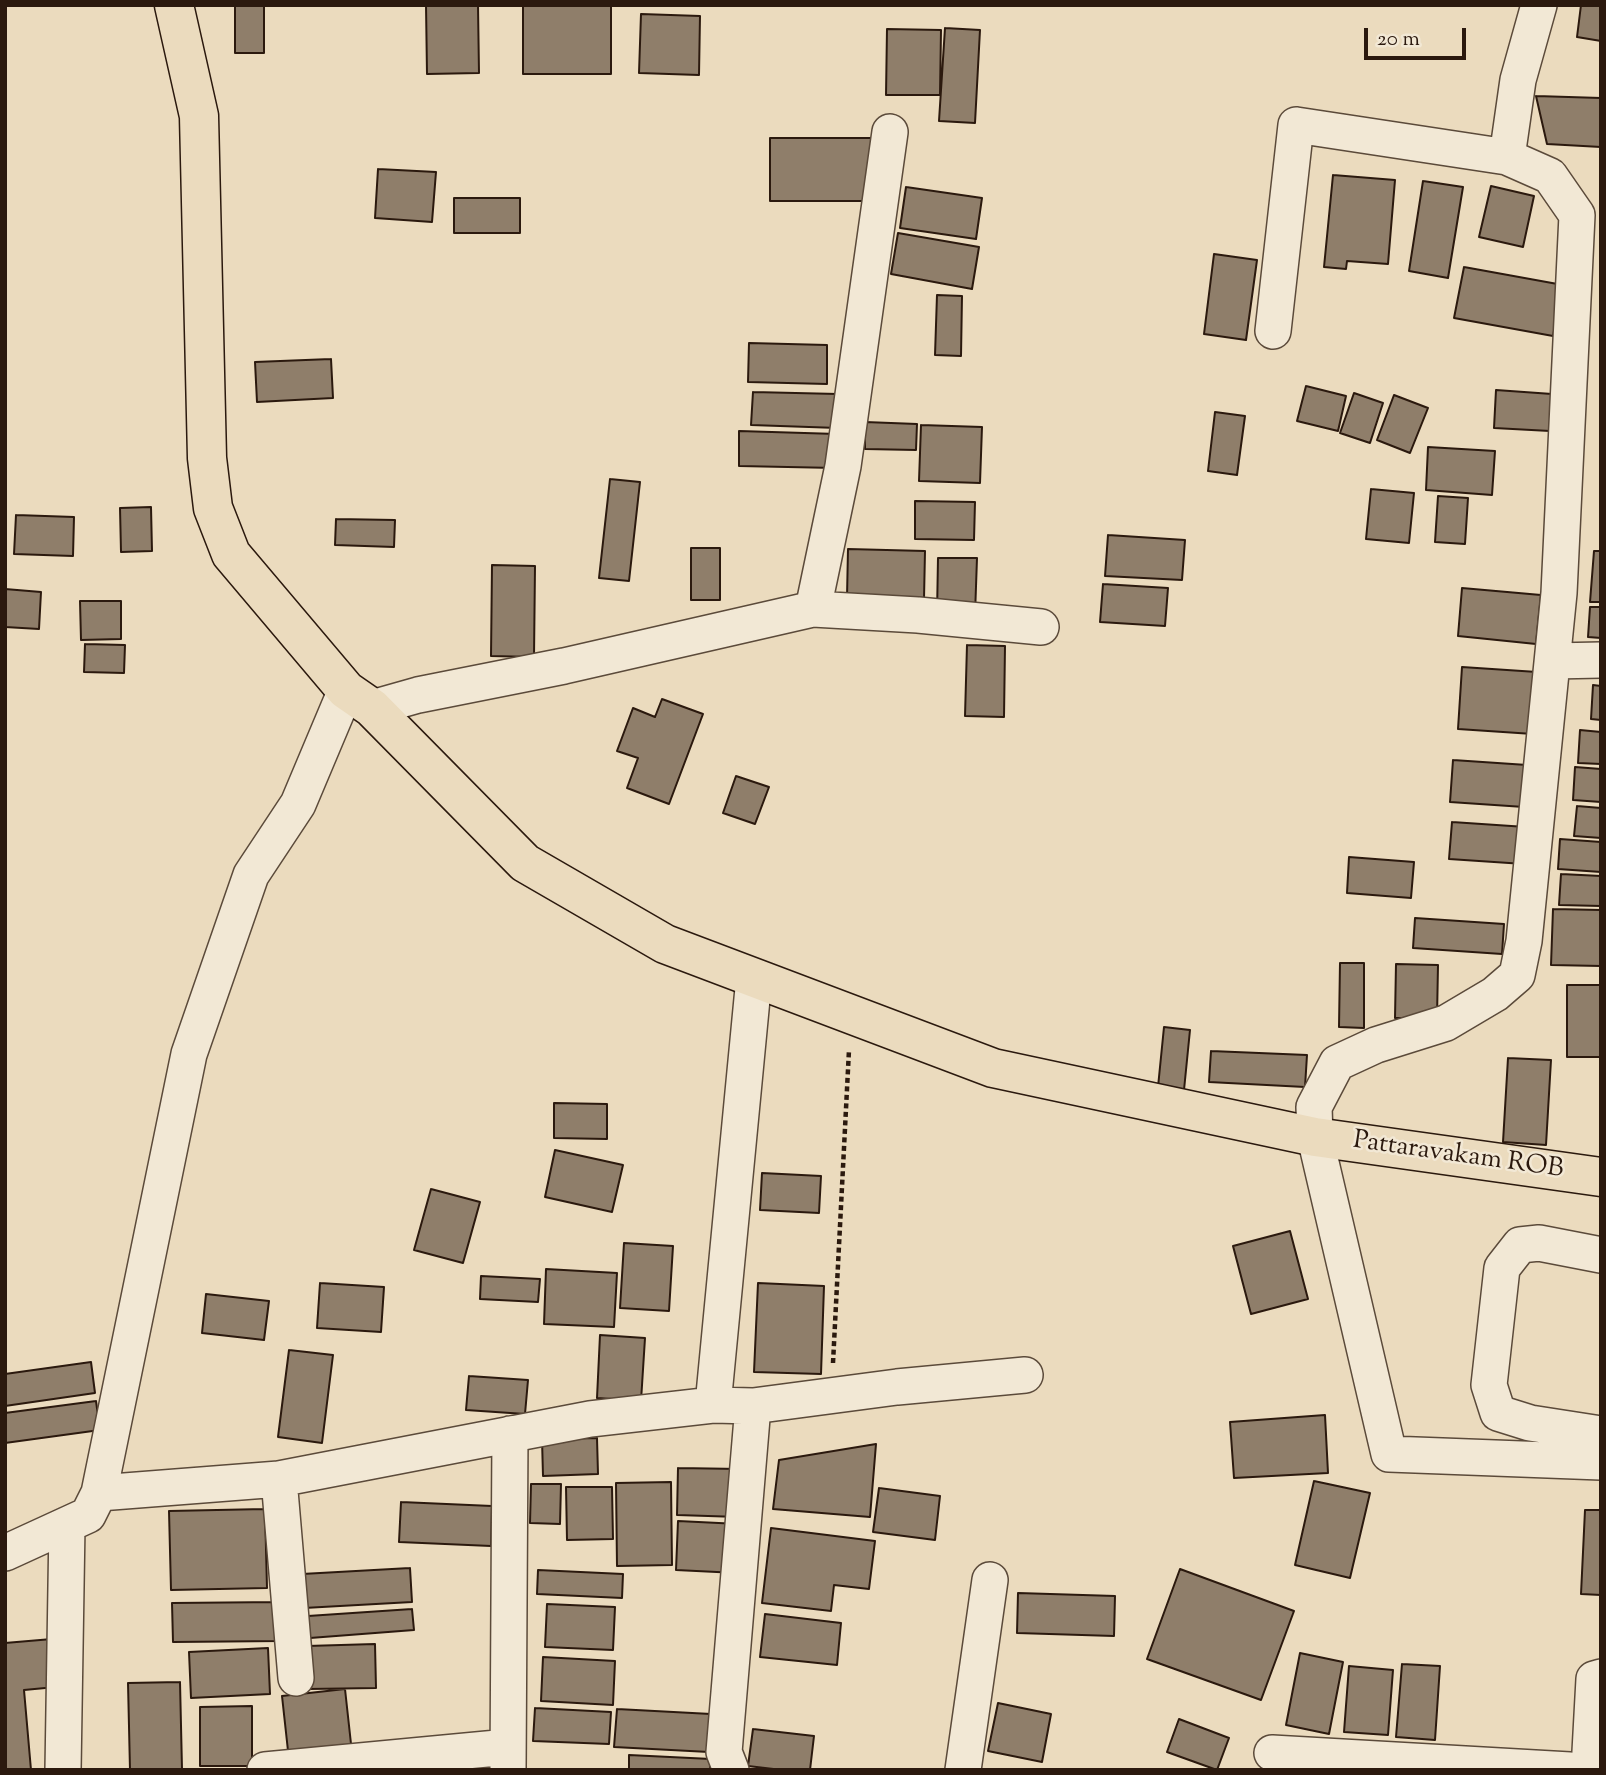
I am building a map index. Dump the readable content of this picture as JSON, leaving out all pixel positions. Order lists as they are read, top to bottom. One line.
{"streets":{"main road":["Pattaravakam ROB"]},"scale_bar":"20 m"}
